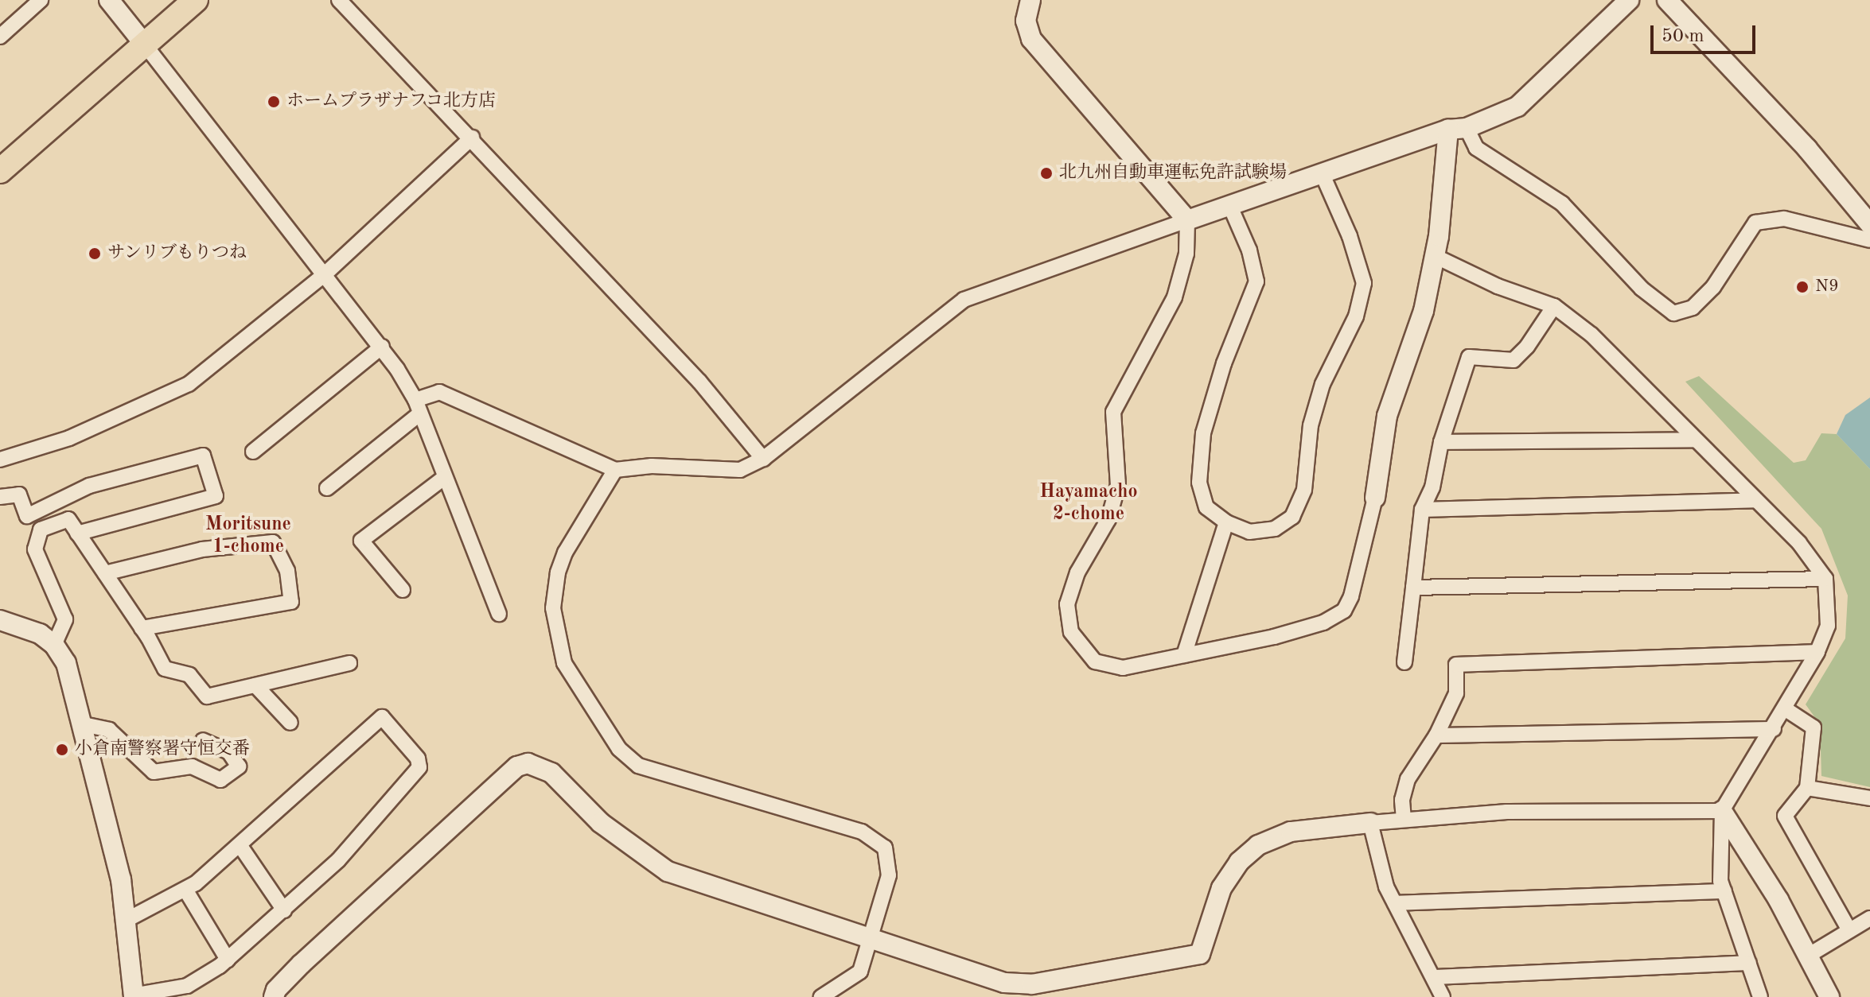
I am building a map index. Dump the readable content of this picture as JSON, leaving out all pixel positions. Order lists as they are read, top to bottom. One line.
{"districts":["Hayamacho 2-chome","Moritsune 1-chome"],"places":["ホームプラザナフコ北方店","北九州自動車運転免許試験場","サンリブもりつね","N9","小倉南警察署守恒交番"],"scale_bar":"50 m"}
